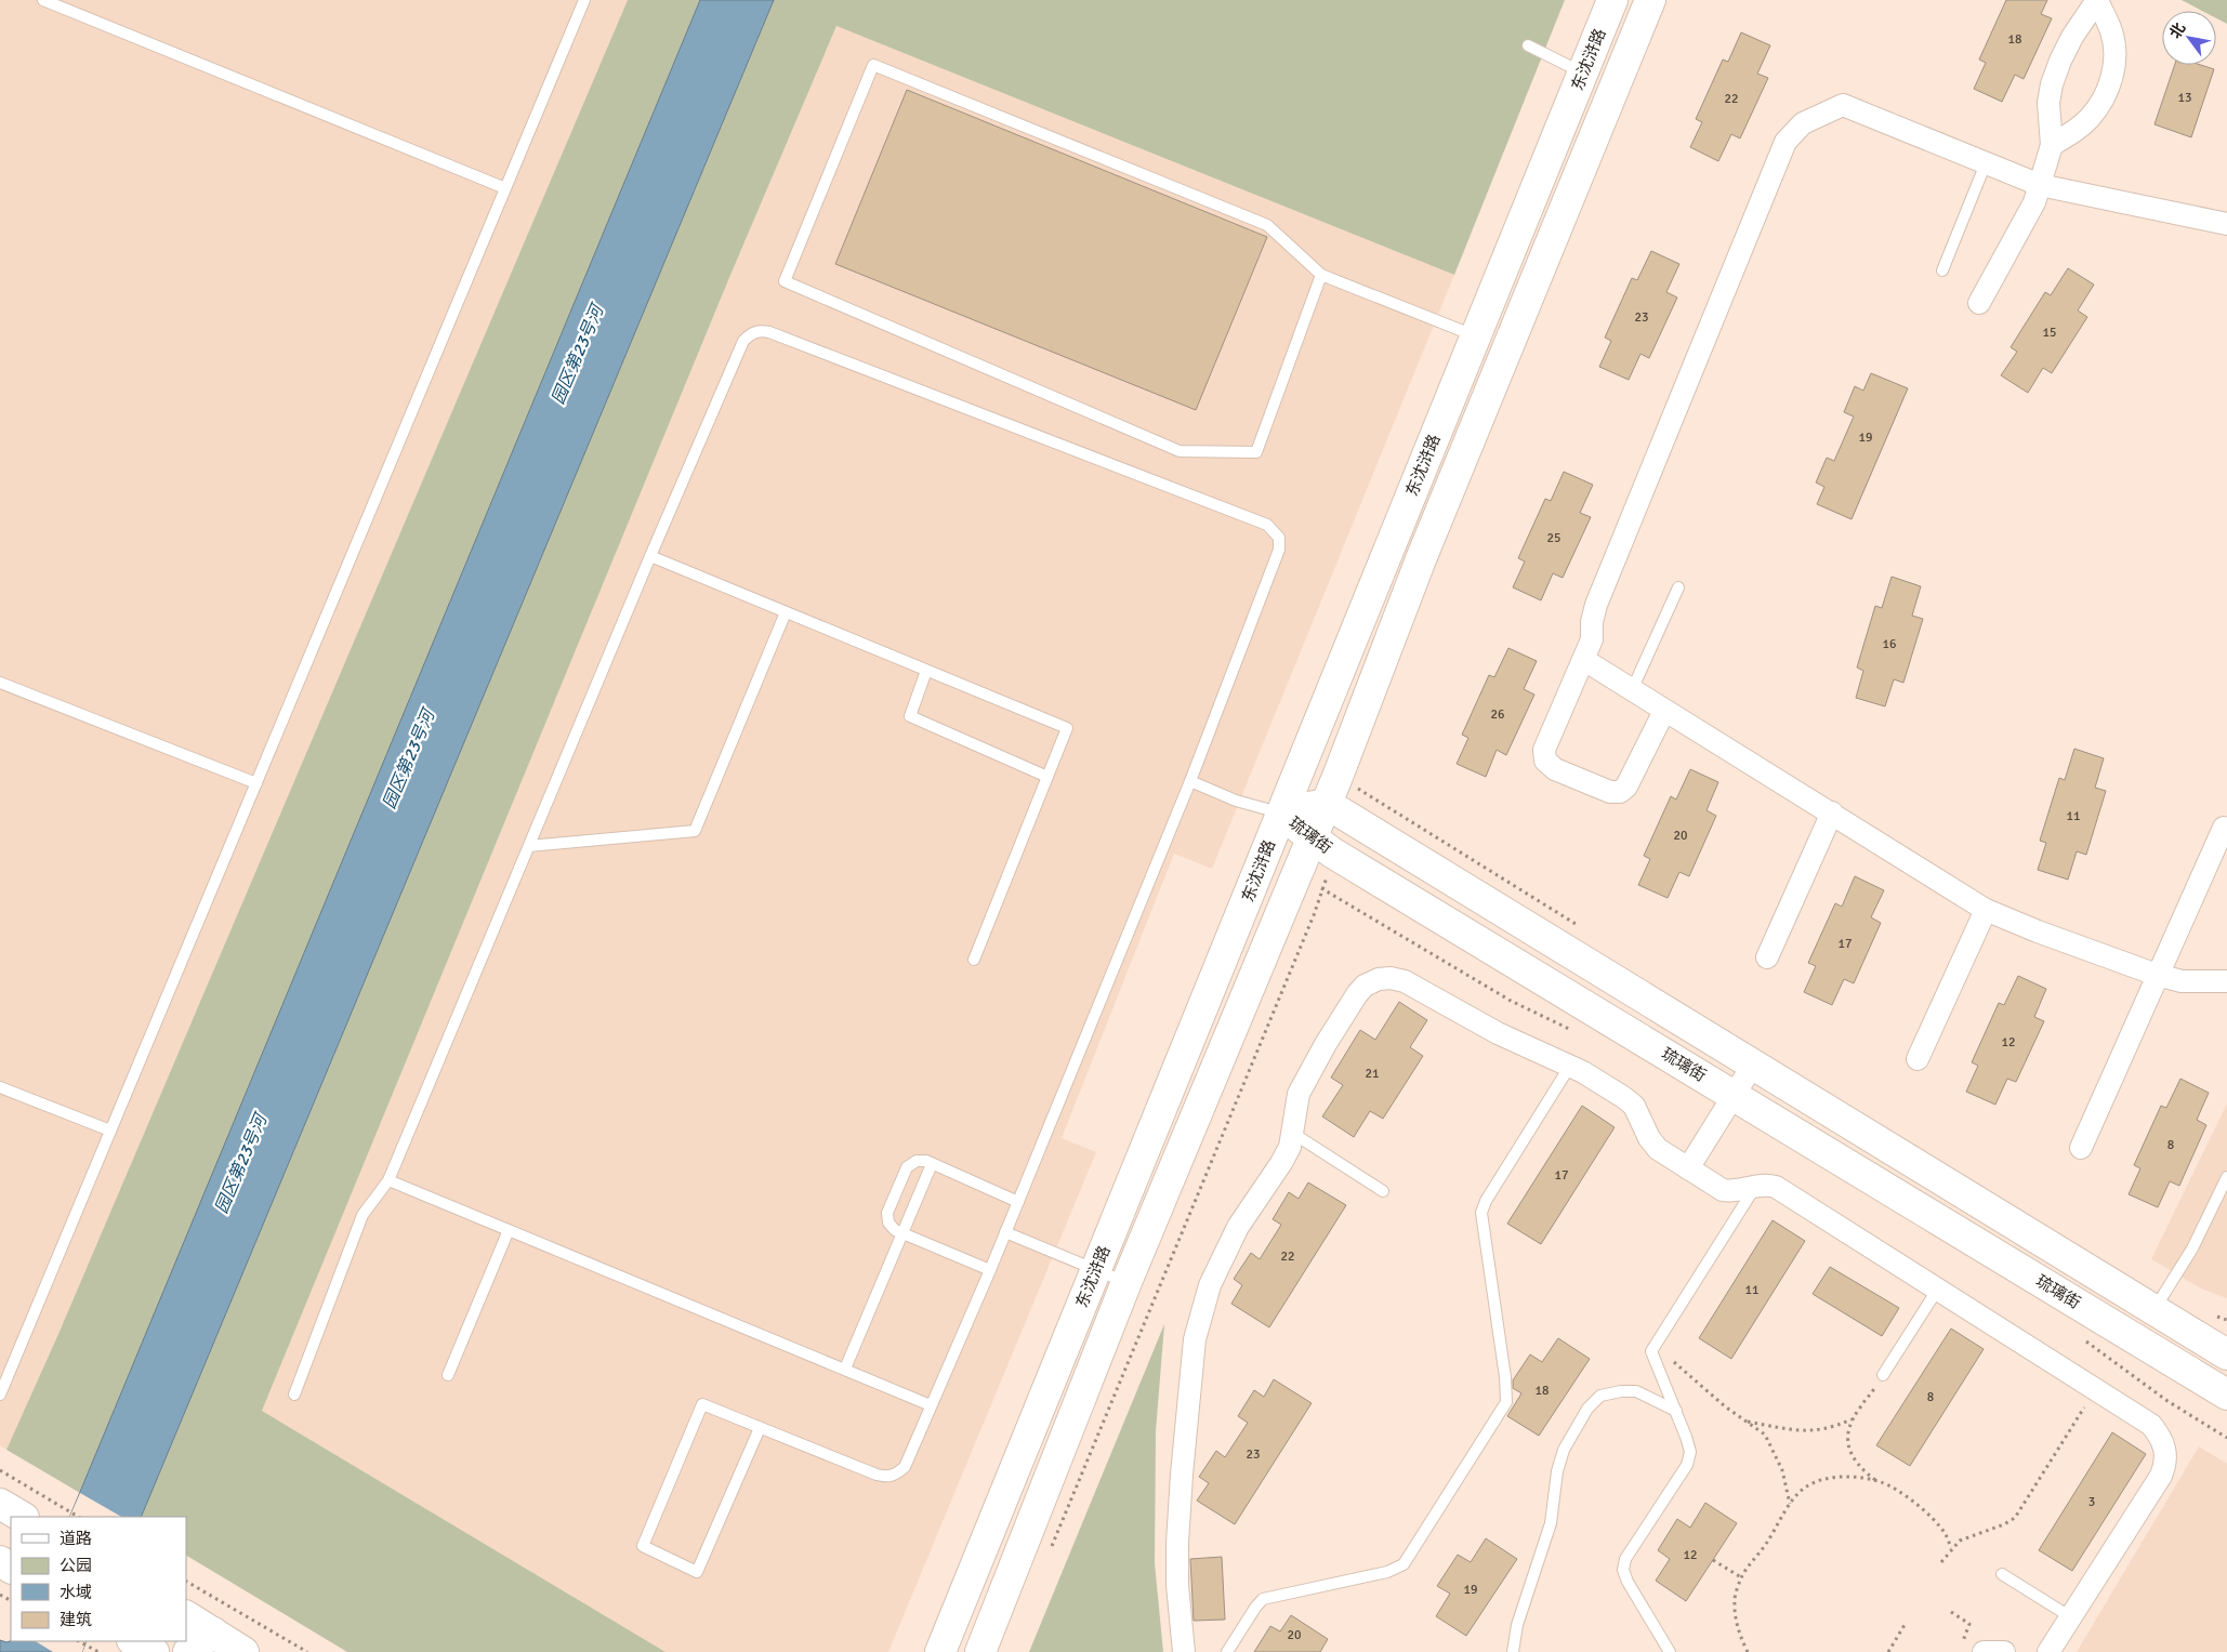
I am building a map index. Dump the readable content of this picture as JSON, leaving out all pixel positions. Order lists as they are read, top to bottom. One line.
{"streets":{"main road":["东沈浒路","琉璃街"]},"crossings":[["东沈浒路","琉璃街"]],"water":["园区第23号河"],"house_numbers":["18","13","22","23","15","19","25","16","26","11","20","17","12","21","8","17","22","11","18","8","23","3","12","19","20"],"legend":["道路","公园","水域","建筑"],"north":"top left"}
